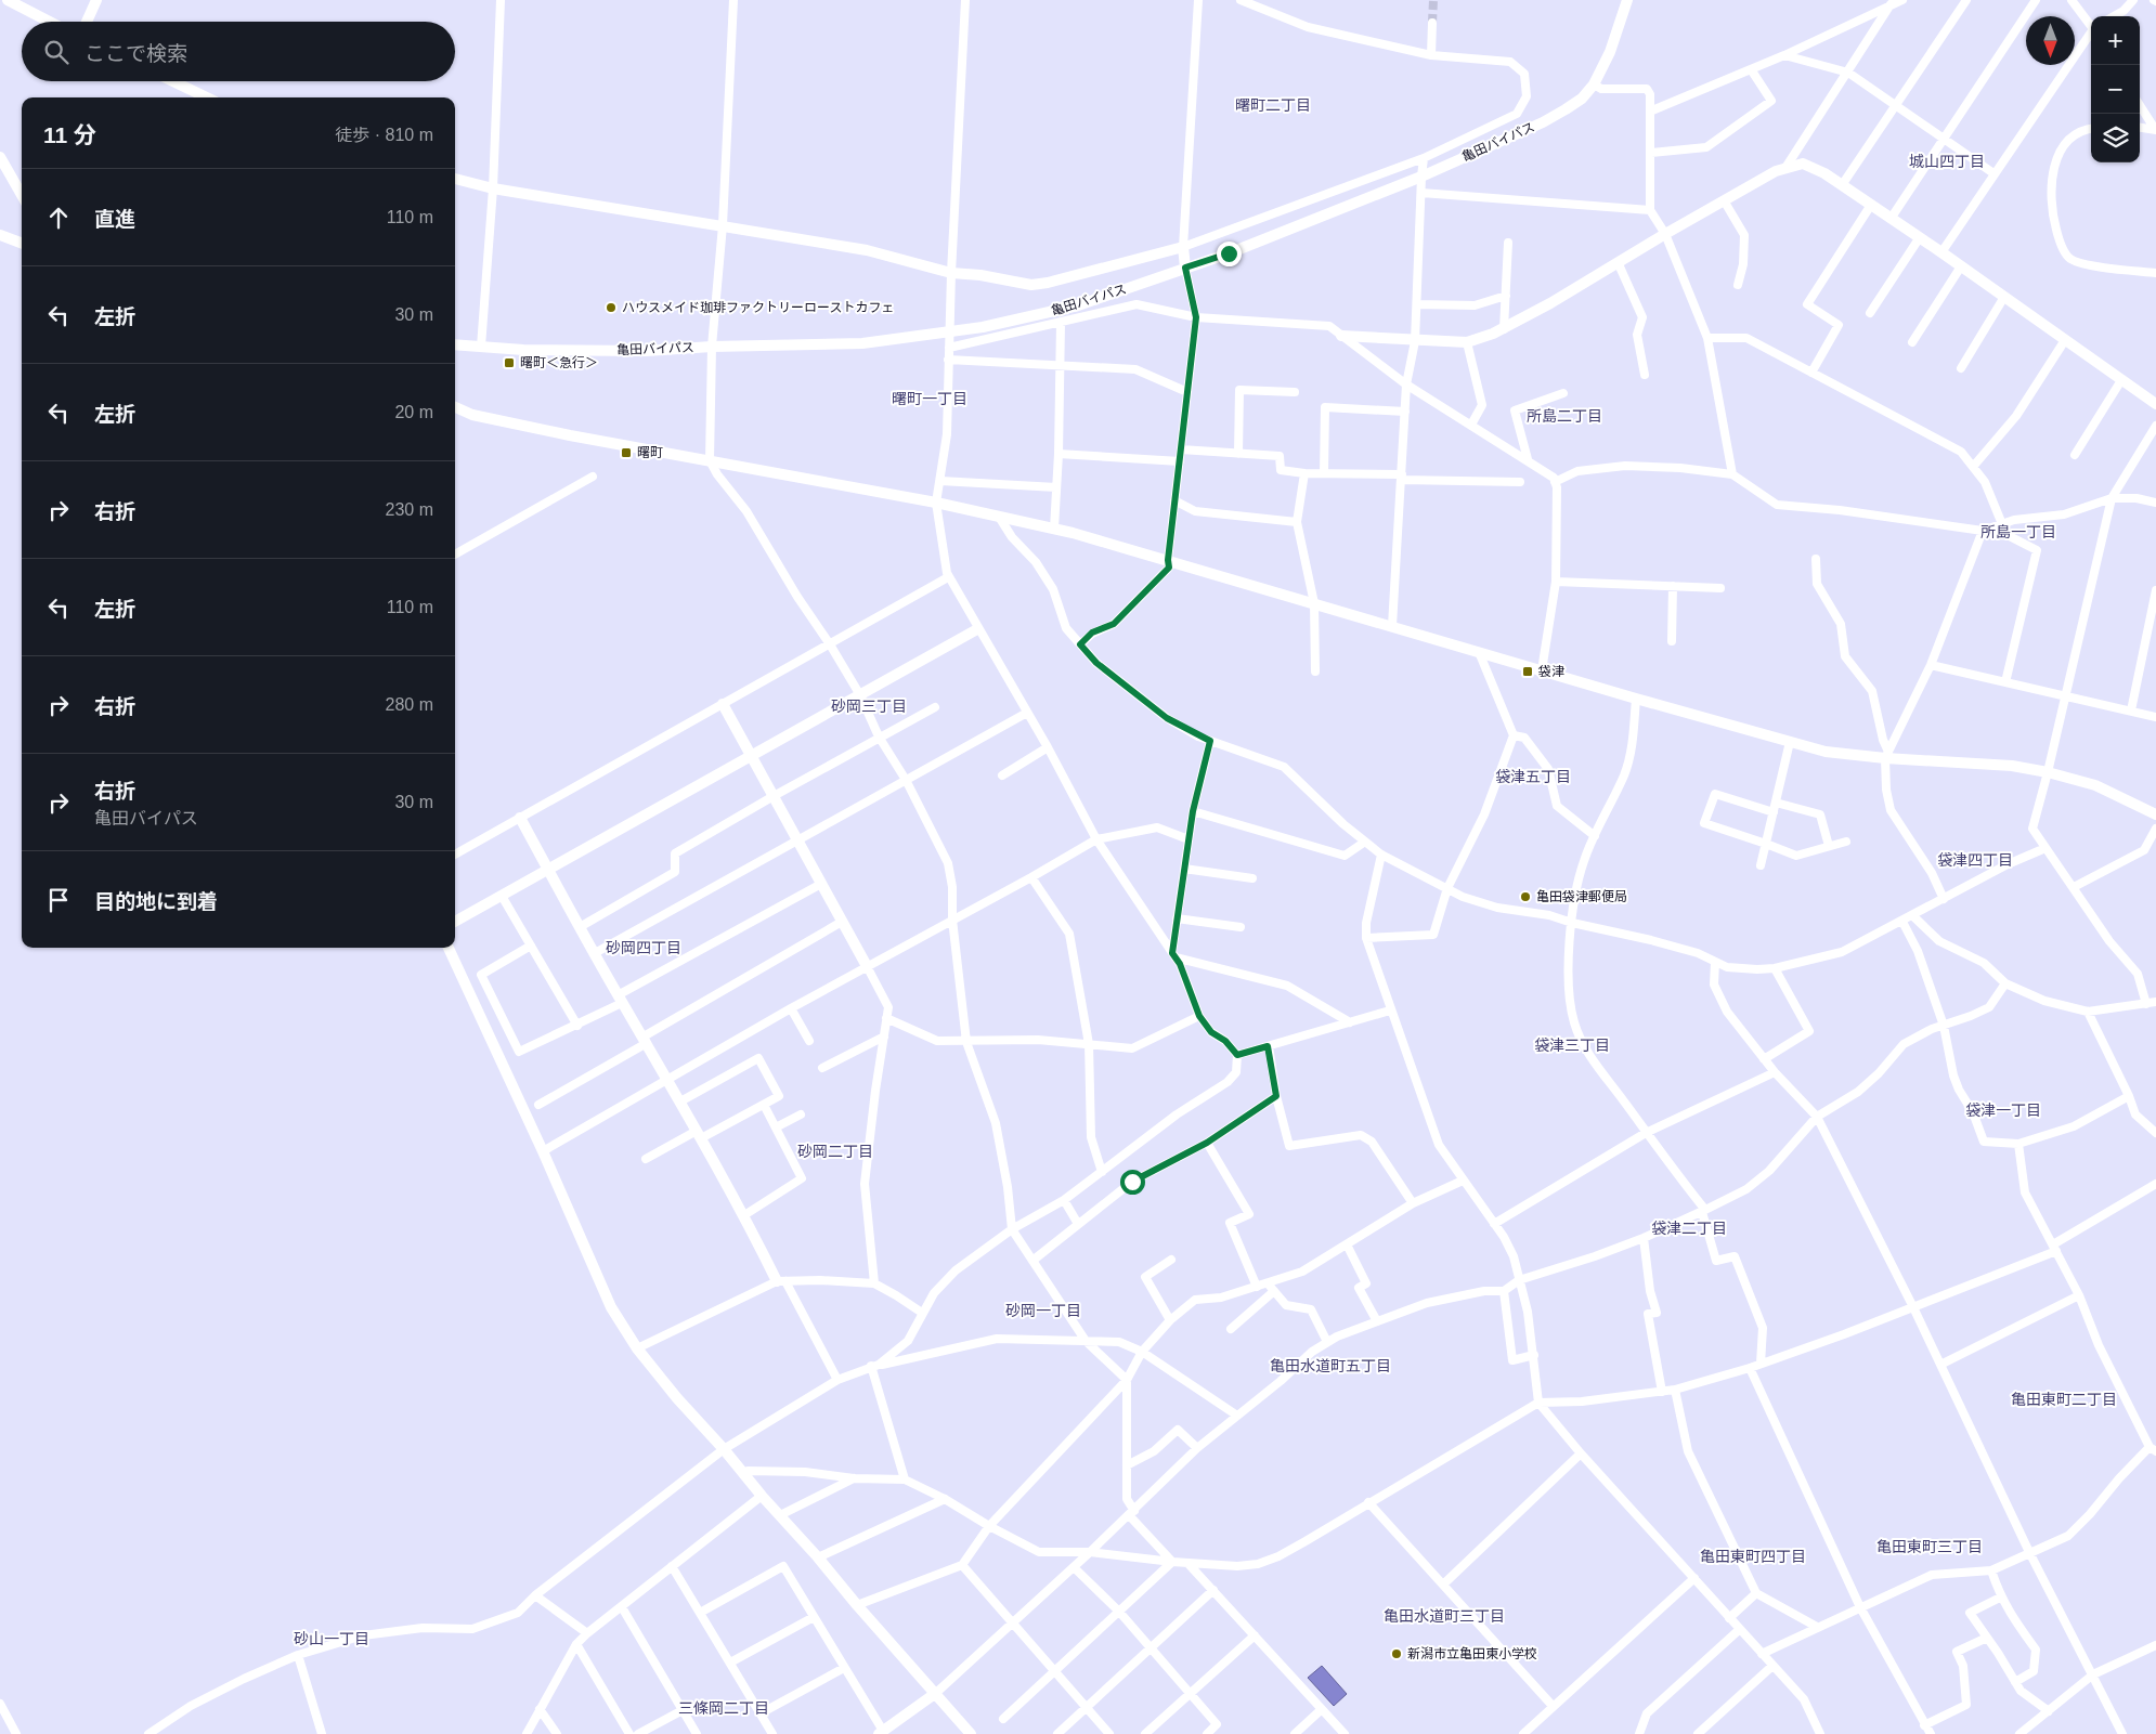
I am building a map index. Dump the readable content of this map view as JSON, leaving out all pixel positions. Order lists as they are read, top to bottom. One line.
{"streets":{"street":["亀田バイパス"]},"districts":["曙町二丁目","城山四丁目","曙町一丁目","所島二丁目","所島一丁目","砂岡三丁目","袋津五丁目","袋津四丁目","砂岡四丁目","袋津三丁目","袋津一丁目","砂岡二丁目","袋津二丁目","砂岡一丁目","亀田水道町五丁目","亀田東町二丁目","亀田東町三丁目","亀田東町四丁目","亀田水道町三丁目","砂山一丁目","三條岡二丁目"],"places":{"other":["ハウスメイド珈琲ファクトリーローストカフェ","亀田袋津郵便局","新潟市立亀田東小学校"],"transit":["曙町＜急行＞","曙町","袋津"]},"north":"bottom","page":{"map_buttons":["+","−"],"search":"ここで検索","heading":["11 分","徒歩 · 810 m"],"list":[["直進","110 m"],["左折","30 m"],["左折","20 m"],["右折","230 m"],["左折","110 m"],["右折","280 m"],["右折","亀田バイパス","30 m"],"目的地に到着"]}}
